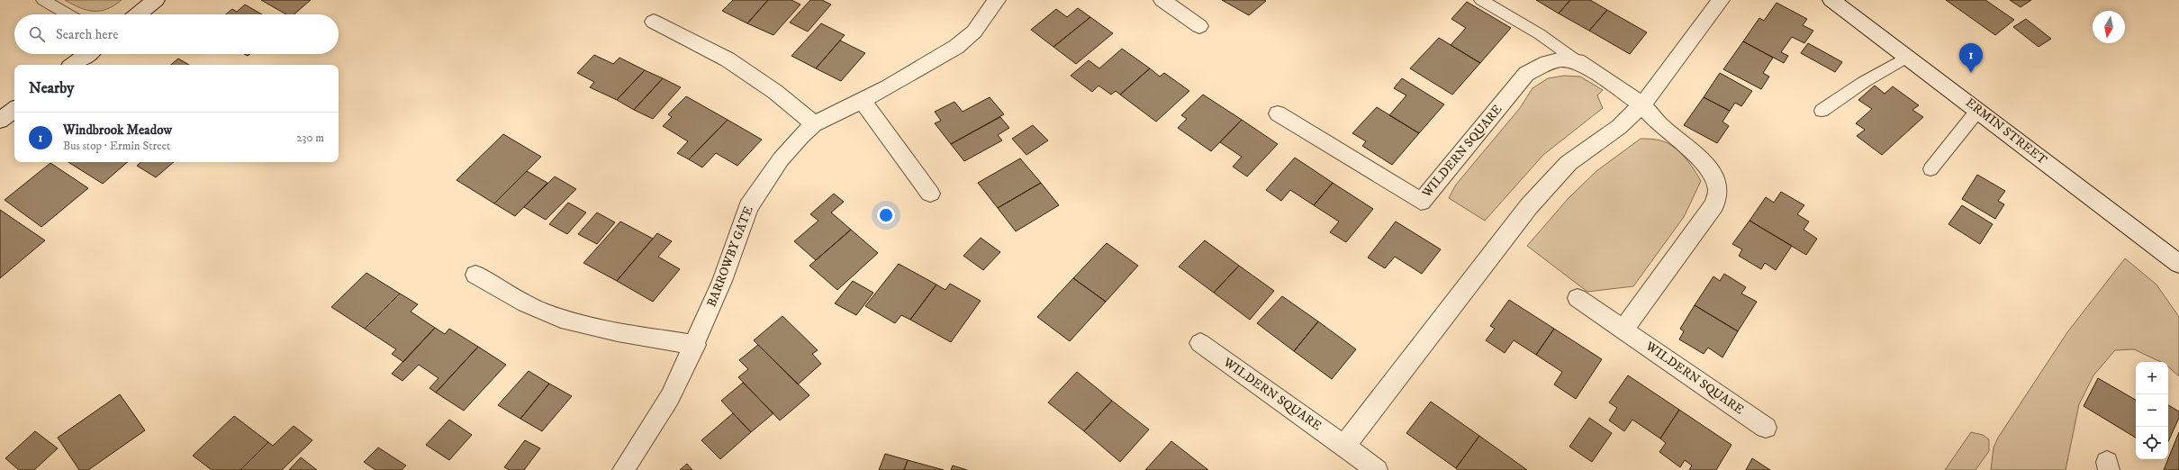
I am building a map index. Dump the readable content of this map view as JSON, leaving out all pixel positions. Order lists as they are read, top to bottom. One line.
{"streets":{"street":["ERMIN STREET","WILDERN SQUARE","BARROWBY GATE"]},"north":"bottom","page":{"search":"Search here","pins":"1","heading":"Nearby","list":[{"mark":"1","name":"Windbrook Meadow","note":"Bus stop · Ermin Street","value":"230 m"}],"map_buttons":["+","−"]}}
